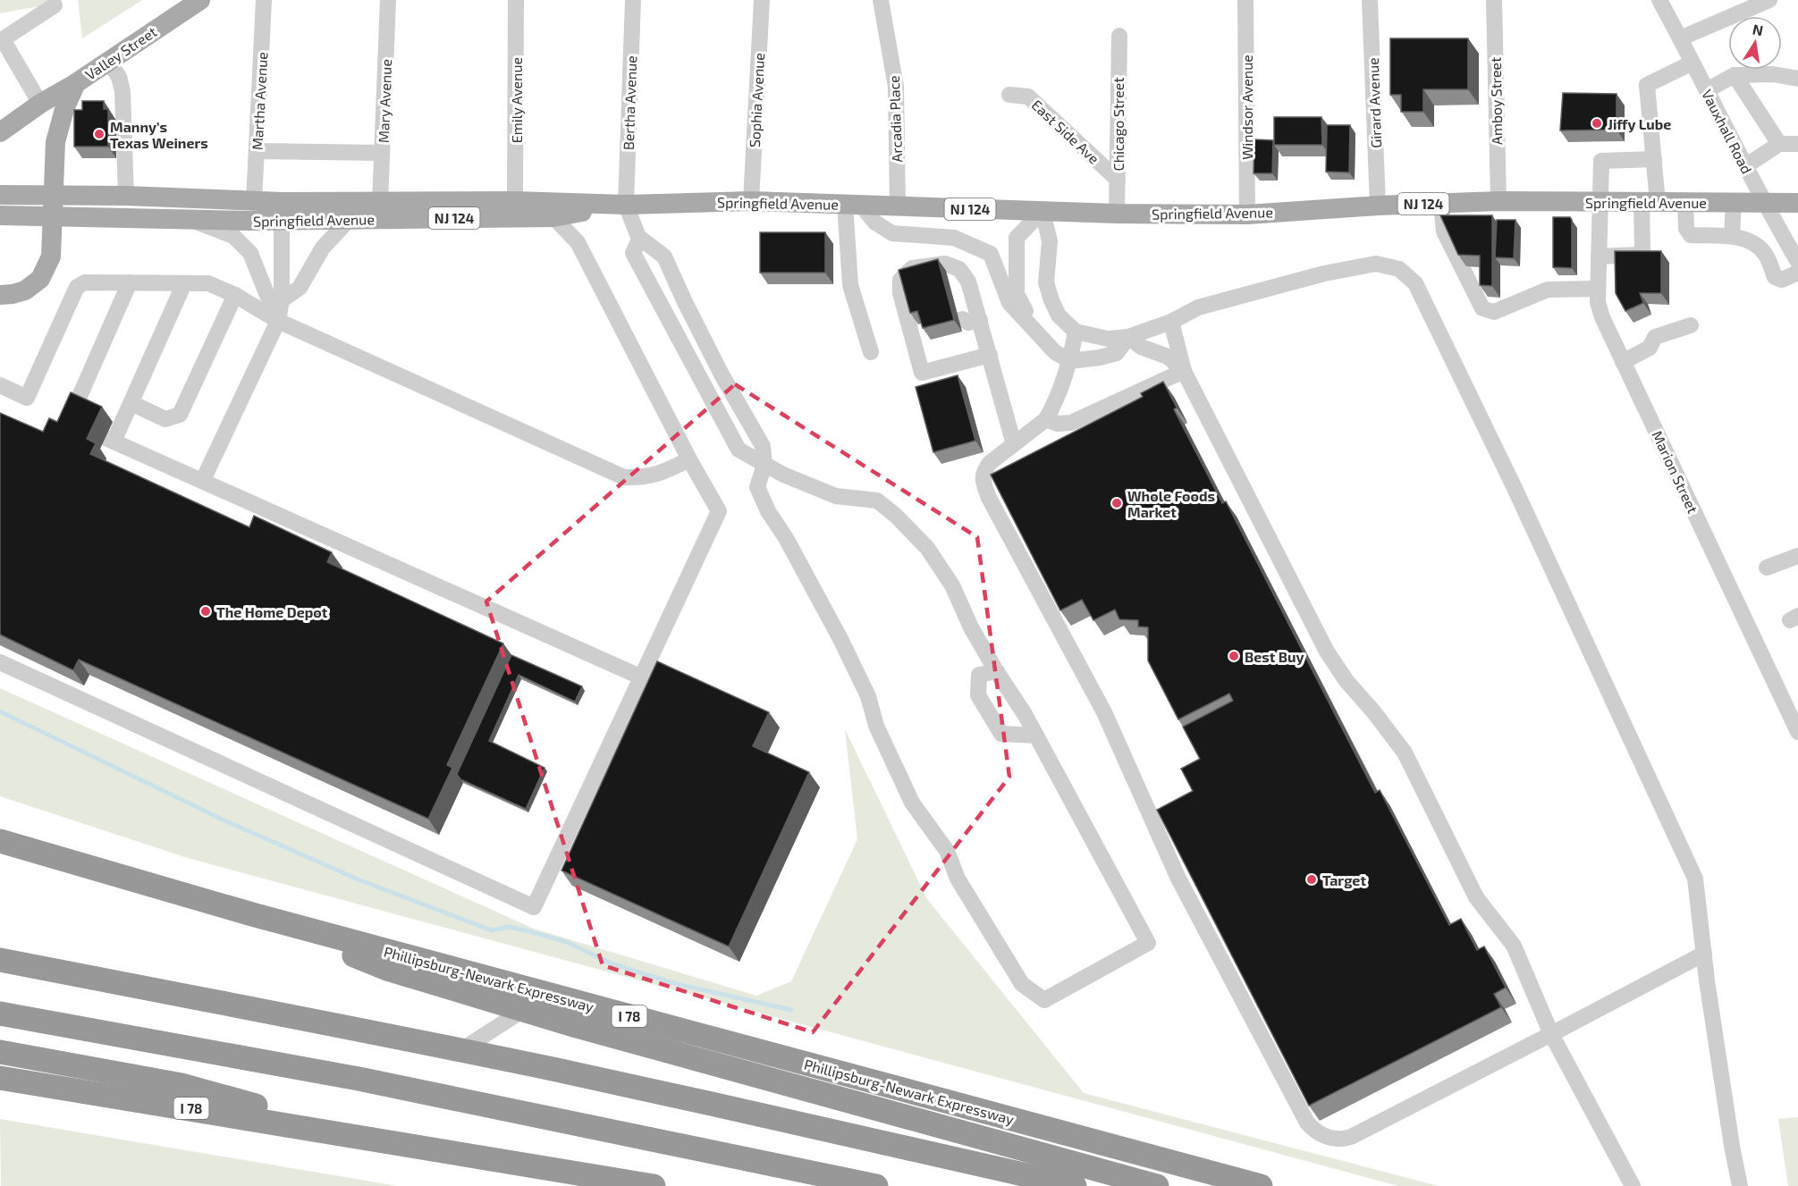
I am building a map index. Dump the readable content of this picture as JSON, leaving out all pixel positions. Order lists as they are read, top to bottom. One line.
{"streets":{"highway":["Phillipsburg-Newark Expressway","I 78"],"main road":["Valley Street","Springfield Avenue","NJ 124"],"street":["Emily Avenue","Sophia Avenue","Martha Avenue","Mary Avenue","Amboy Street","Bertha Avenue","Girard Avenue","Windsor Avenue","Arcadia Place","Chicago Street","East Side Ave","Vauxhall Road","Marion Street"]},"crossings":[["Valley Street","Springfield Avenue"],["Emily Avenue","Springfield Avenue"],["Sophia Avenue","Springfield Avenue"],["Martha Avenue","Springfield Avenue"],["Mary Avenue","Springfield Avenue"],["Amboy Street","Springfield Avenue"],["Bertha Avenue","Springfield Avenue"],["Girard Avenue","Springfield Avenue"],["Windsor Avenue","Springfield Avenue"],["Arcadia Place","Springfield Avenue"],["Chicago Street","East Side Ave"],["Chicago Street","Springfield Avenue"],["Vauxhall Road","Springfield Avenue"],["Springfield Avenue","Marion Street"]],"places":["Jiffy Lube","Manny’s Texas Weiners","Whole Foods Market","The Home Depot","Best Buy","Target"],"north":"top"}
